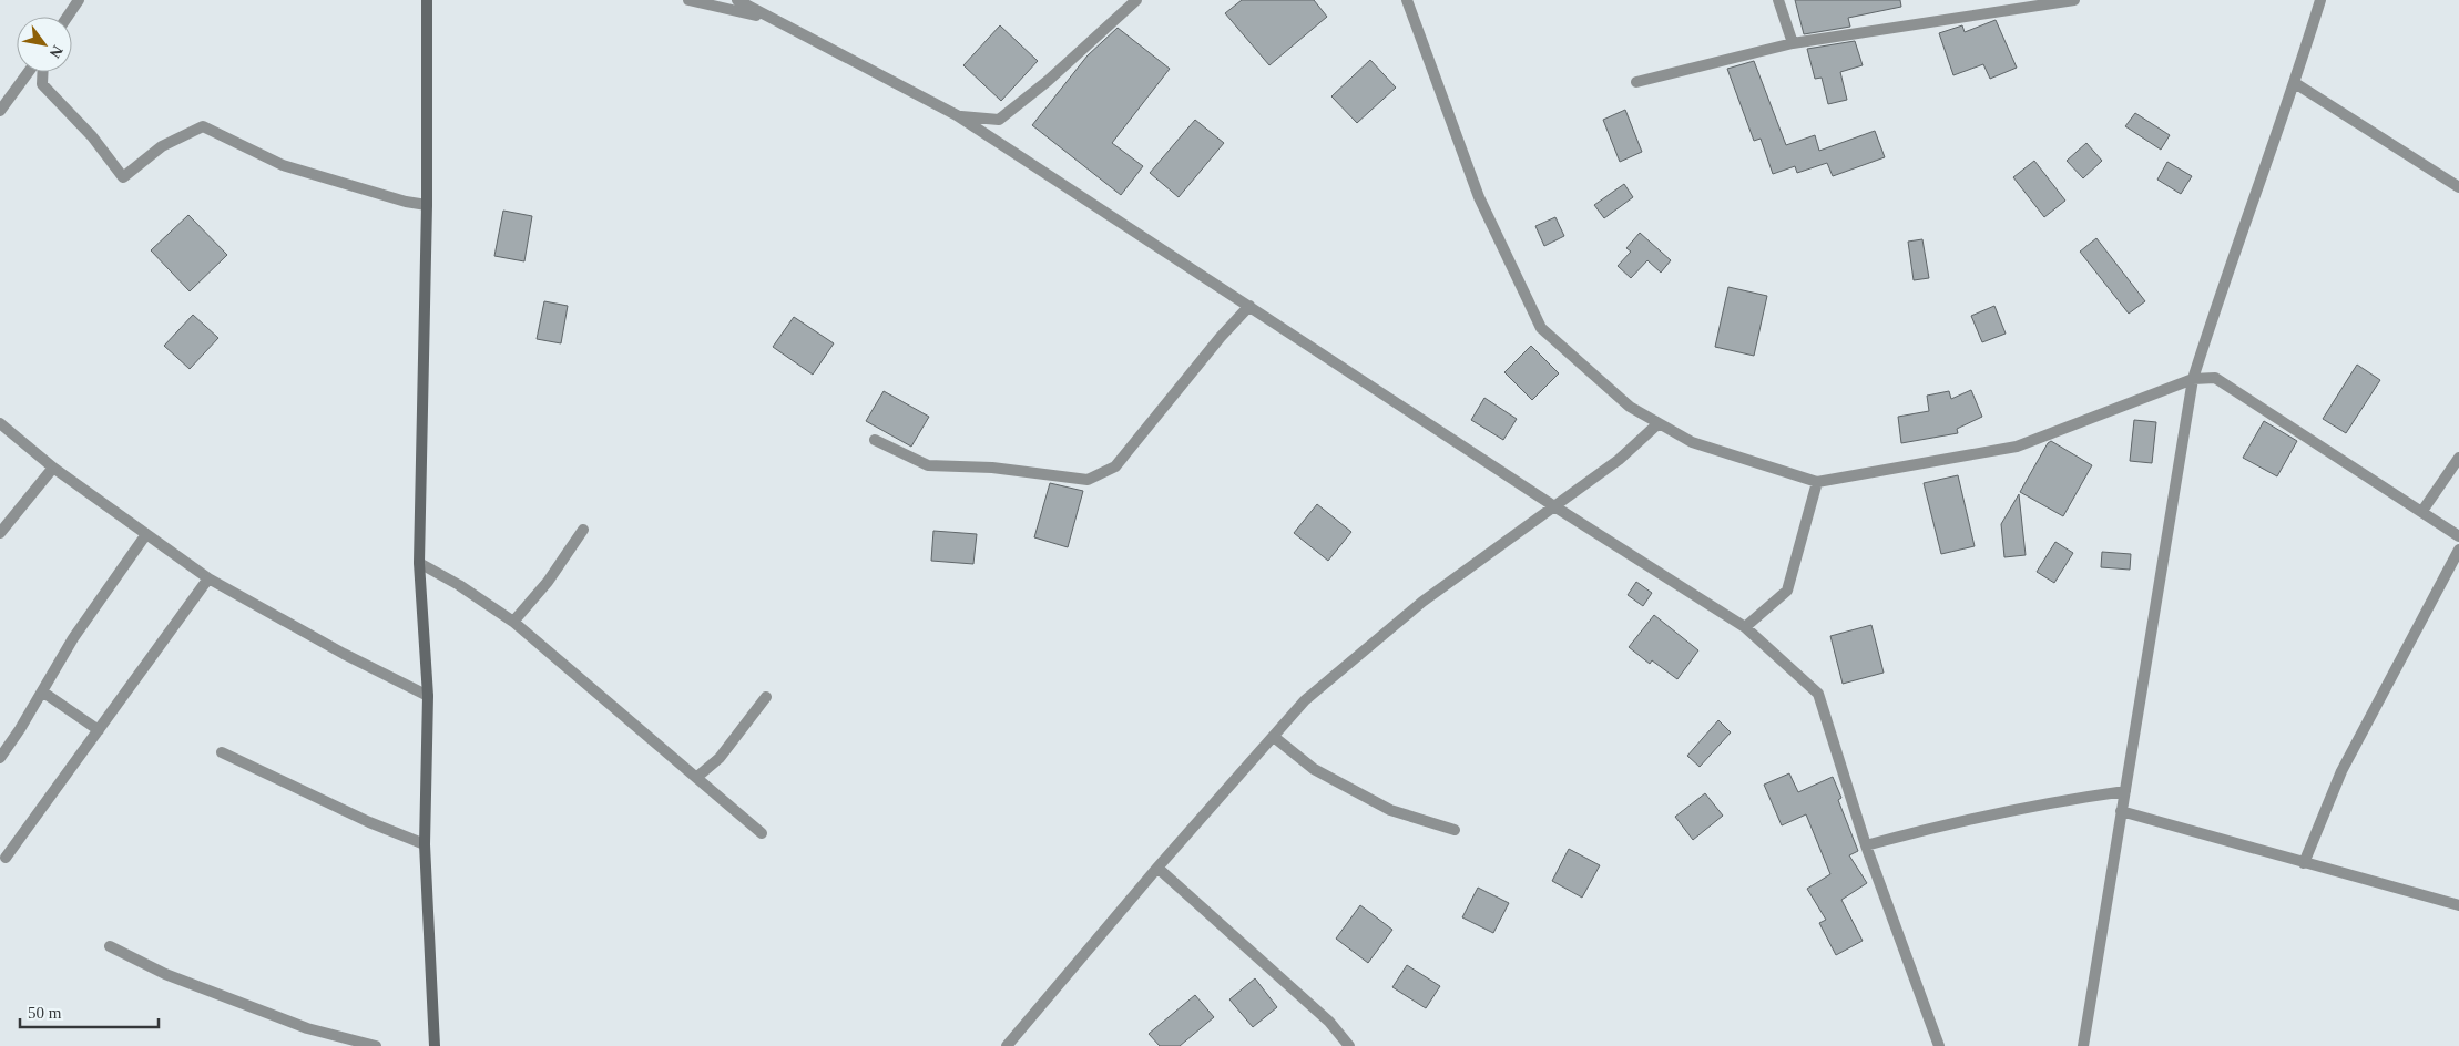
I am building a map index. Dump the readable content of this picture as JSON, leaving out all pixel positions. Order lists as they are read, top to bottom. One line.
{"scale_bar":"50 m","north":"bottom right"}
